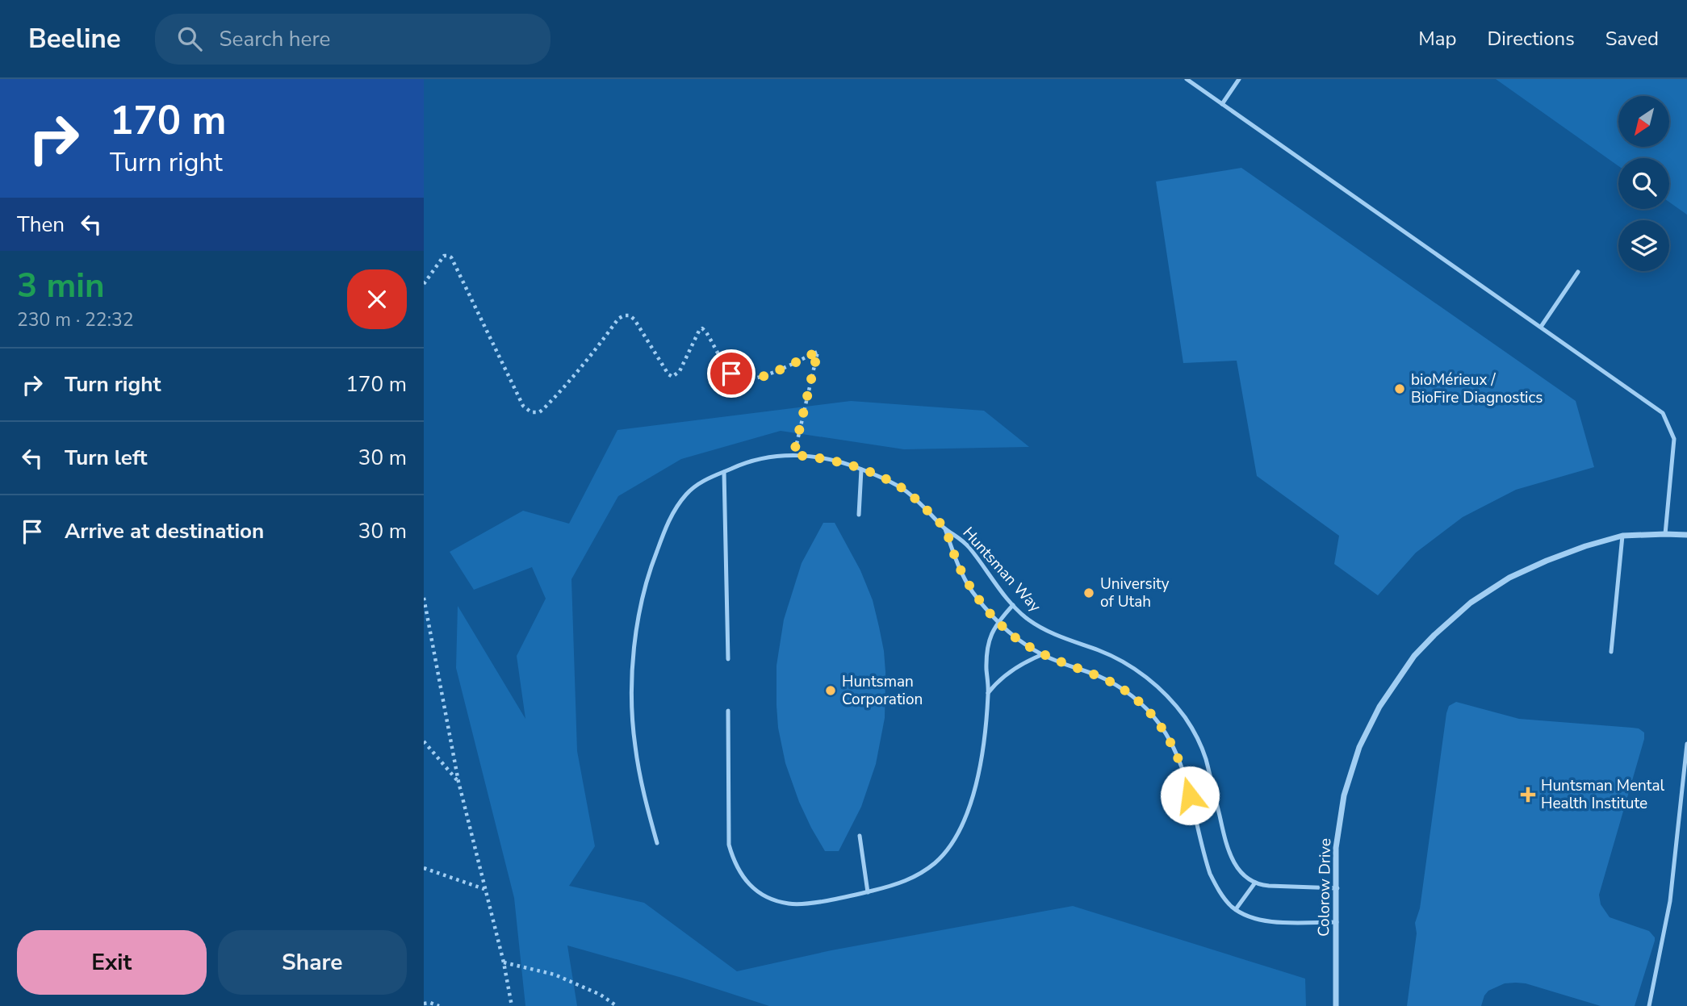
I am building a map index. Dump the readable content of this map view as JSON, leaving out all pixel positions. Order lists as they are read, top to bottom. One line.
{"streets":{"street":["Colorow Drive"],"lane":["Huntsman Way"]},"crossings":[["Huntsman Way","Colorow Drive"]],"places":{"other":["bioMérieux / BioFire Diagnostics","University of Utah","Huntsman Corporation"],"health":["Huntsman Mental Health Institute"]},"north":"bottom left","page":{"header":"Beeline","search":"Search here","nav":["Map","Directions","Saved"],"turn":["170 m","Turn right"],"then":"Then","heading":["3 min","230 m · 22:32"],"list":[{"name":"Turn right","value":"170 m"},{"name":"Turn left","value":"30 m"},{"name":"Arrive at destination","value":"30 m"}],"buttons":["Exit","Share"]}}
